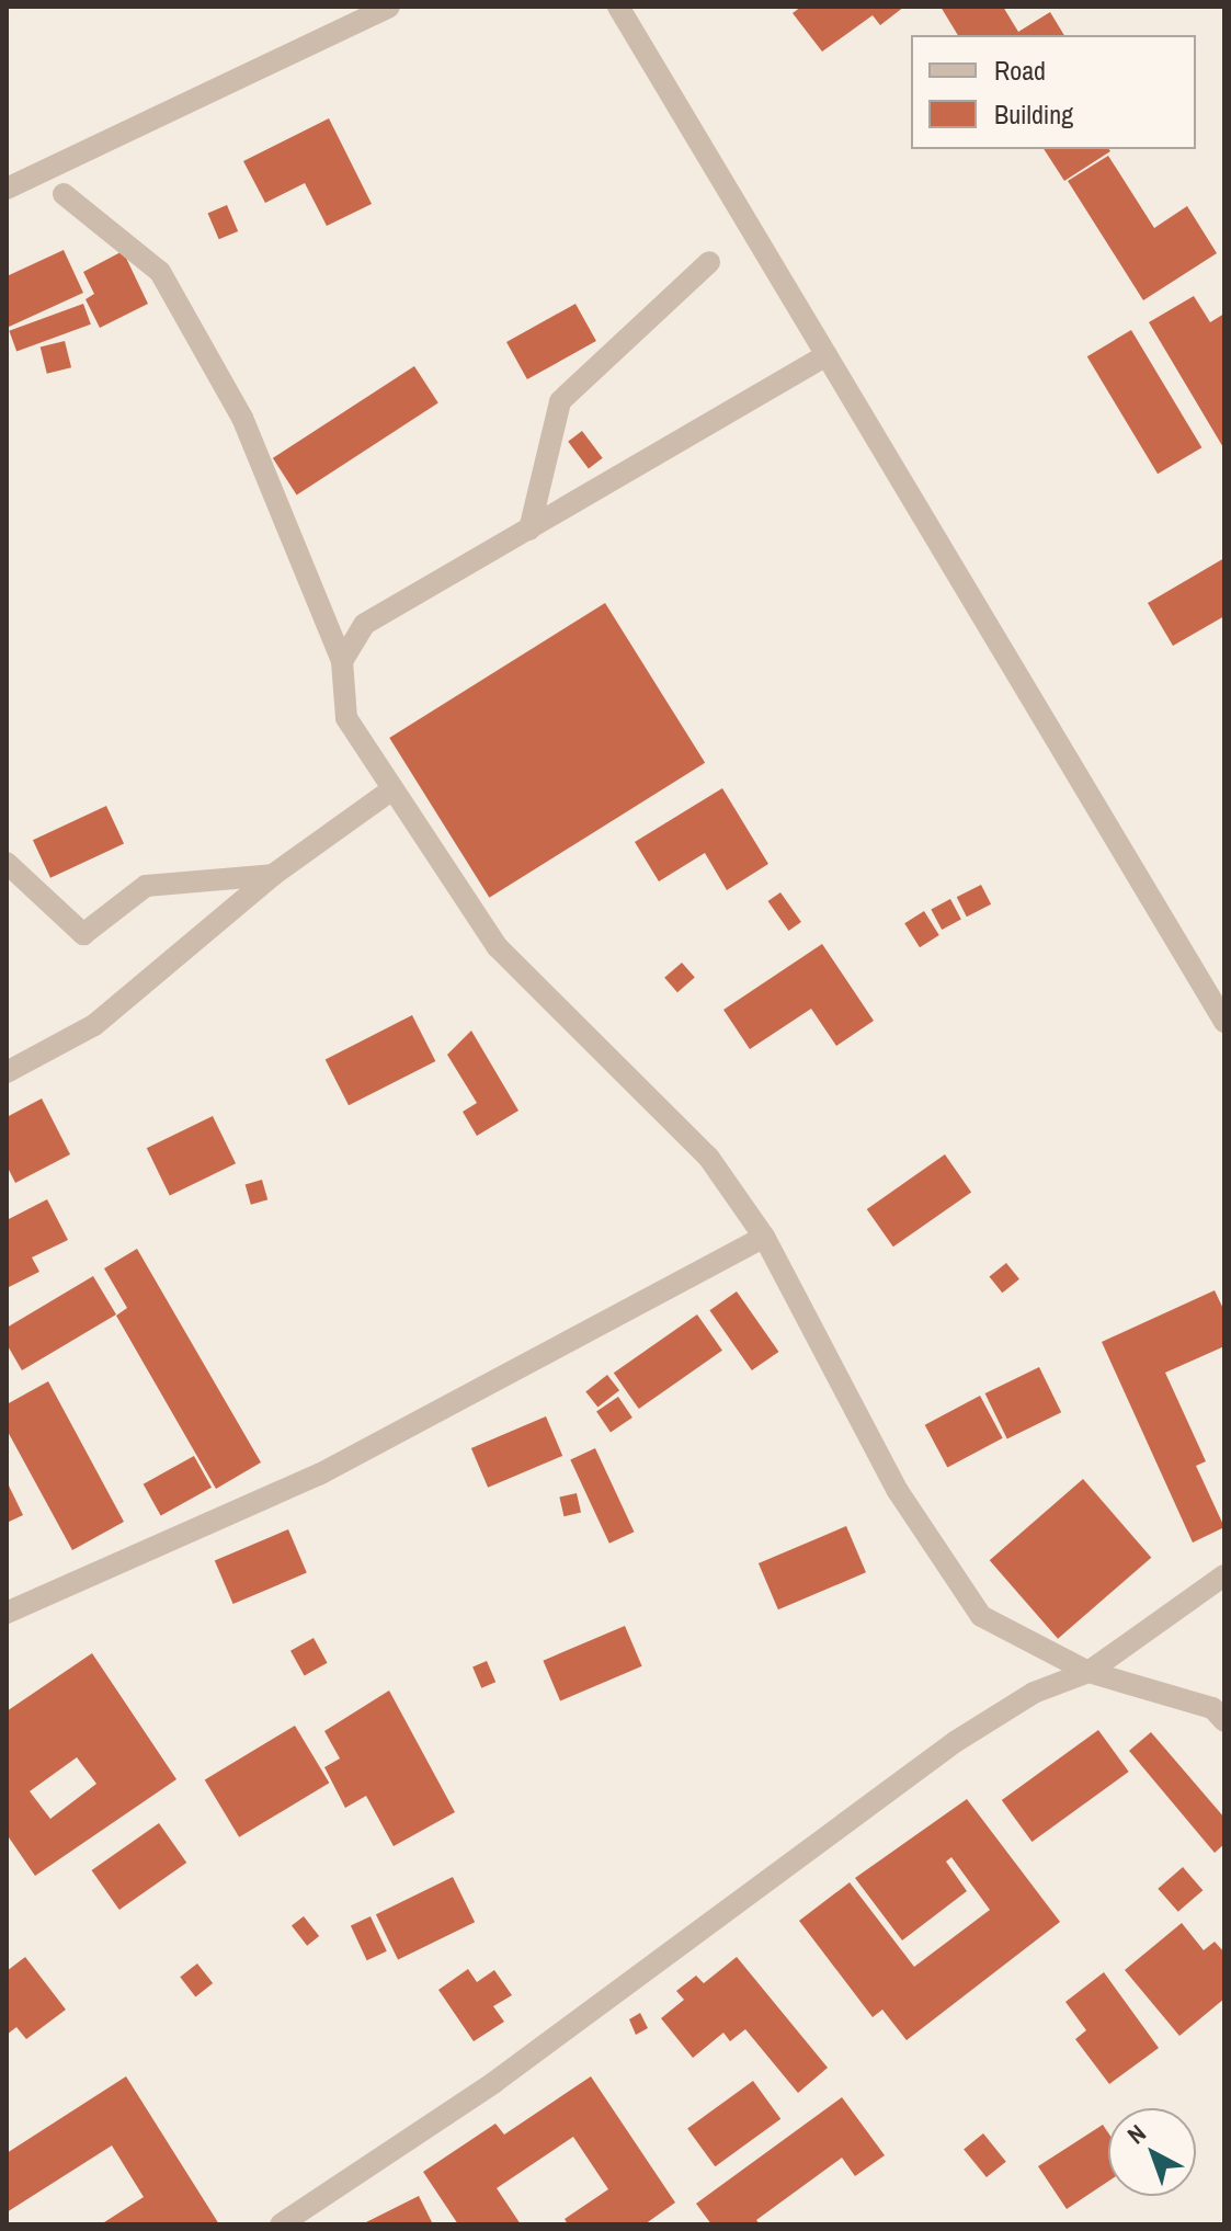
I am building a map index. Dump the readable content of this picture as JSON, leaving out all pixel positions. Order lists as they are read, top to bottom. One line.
{"legend":["Road","Building"],"north":"top left"}
